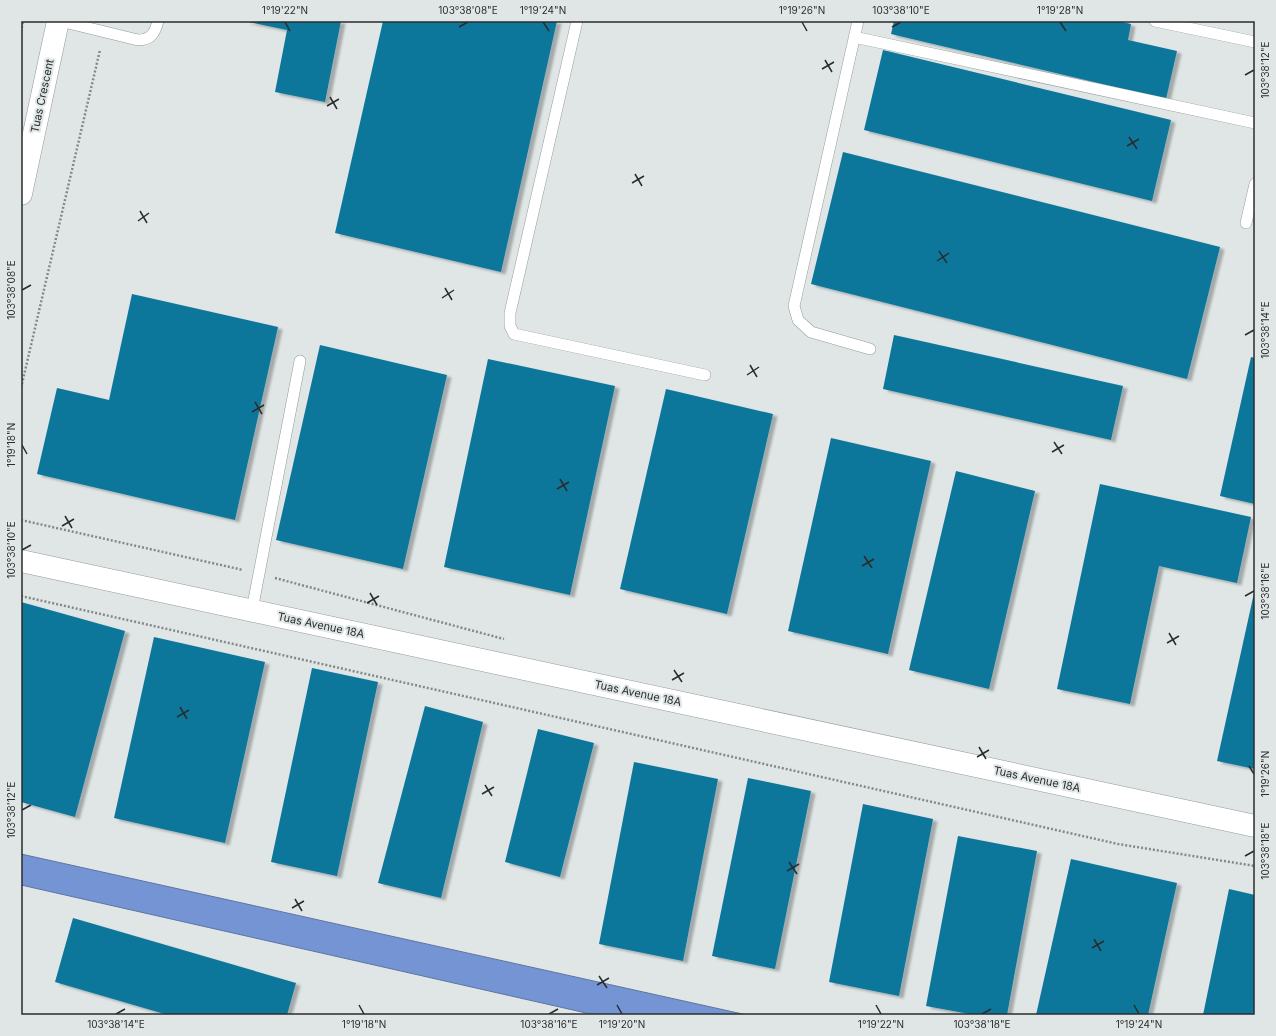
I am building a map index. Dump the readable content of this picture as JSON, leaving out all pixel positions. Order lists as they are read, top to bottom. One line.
{"streets":{"street":["Tuas Crescent","Tuas Avenue 18A"]},"coordinates":["1°19'22\"N","103°38'08\"E","1°19'24\"N","1°19'26\"N","103°38'10\"E","1°19'28\"N","103°38'12\"E","103°38'14\"E","1°19'18\"N","103°38'16\"E","103°38'18\"E","1°19'20\"N"]}
